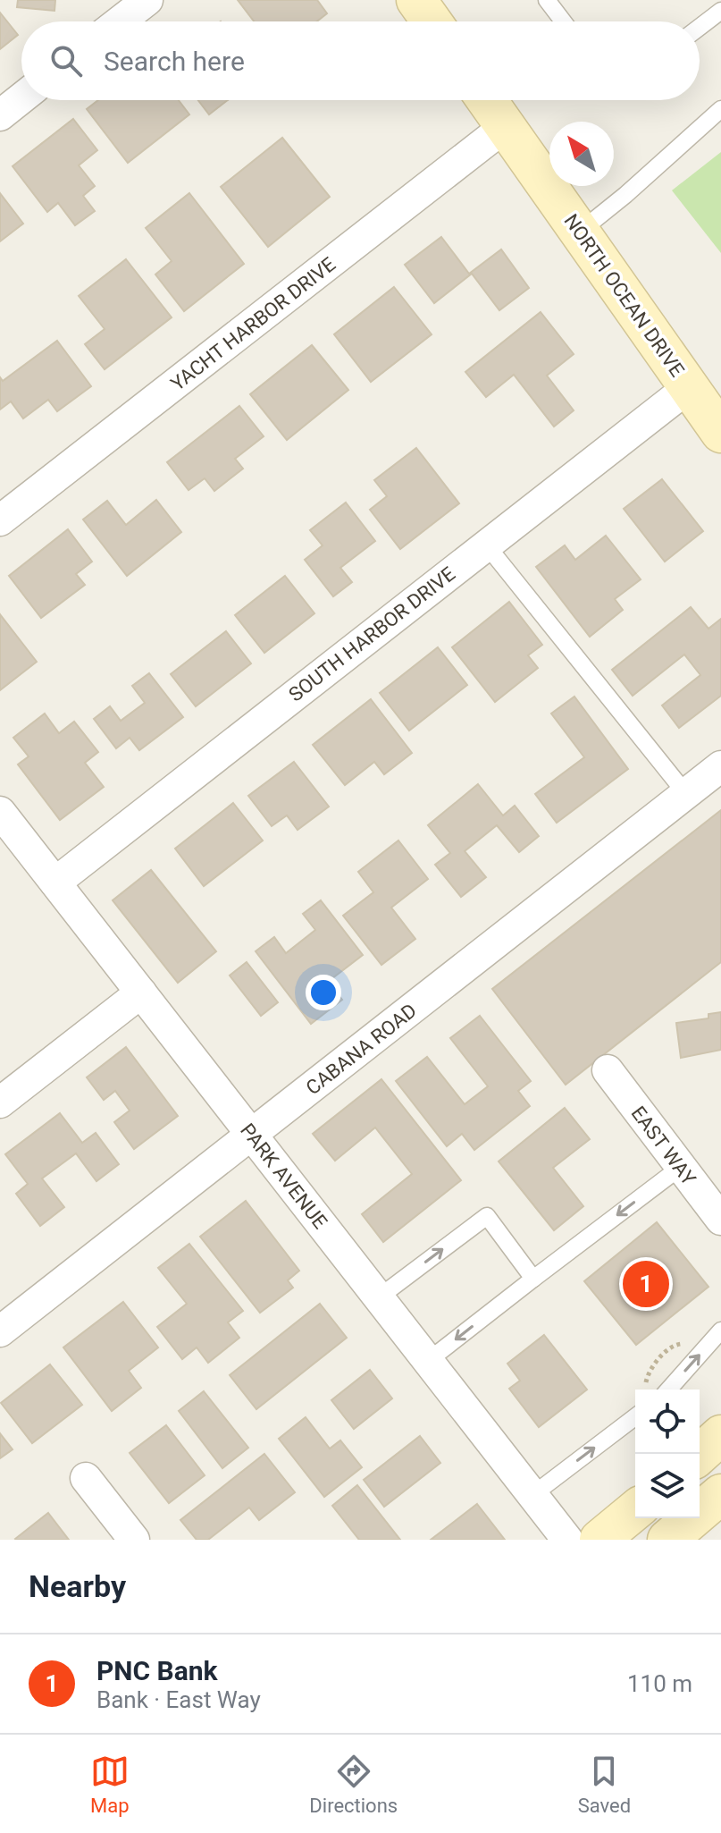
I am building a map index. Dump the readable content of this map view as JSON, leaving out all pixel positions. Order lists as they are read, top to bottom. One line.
{"streets":{"main road":["NORTH OCEAN DRIVE"],"street":["YACHT HARBOR DRIVE","SOUTH HARBOR DRIVE","CABANA ROAD","EAST WAY","PARK AVENUE"]},"crossings":[["NORTH OCEAN DRIVE","YACHT HARBOR DRIVE"],["NORTH OCEAN DRIVE","SOUTH HARBOR DRIVE"],["SOUTH HARBOR DRIVE","PARK AVENUE"],["CABANA ROAD","PARK AVENUE"]],"north":"top left","page":{"search":"Search here","pins":"1","heading":"Nearby","list":[{"mark":"1","name":"PNC Bank","note":"Bank · East Way","value":"110 m"}],"nav":["Map","Directions","Saved"]}}
